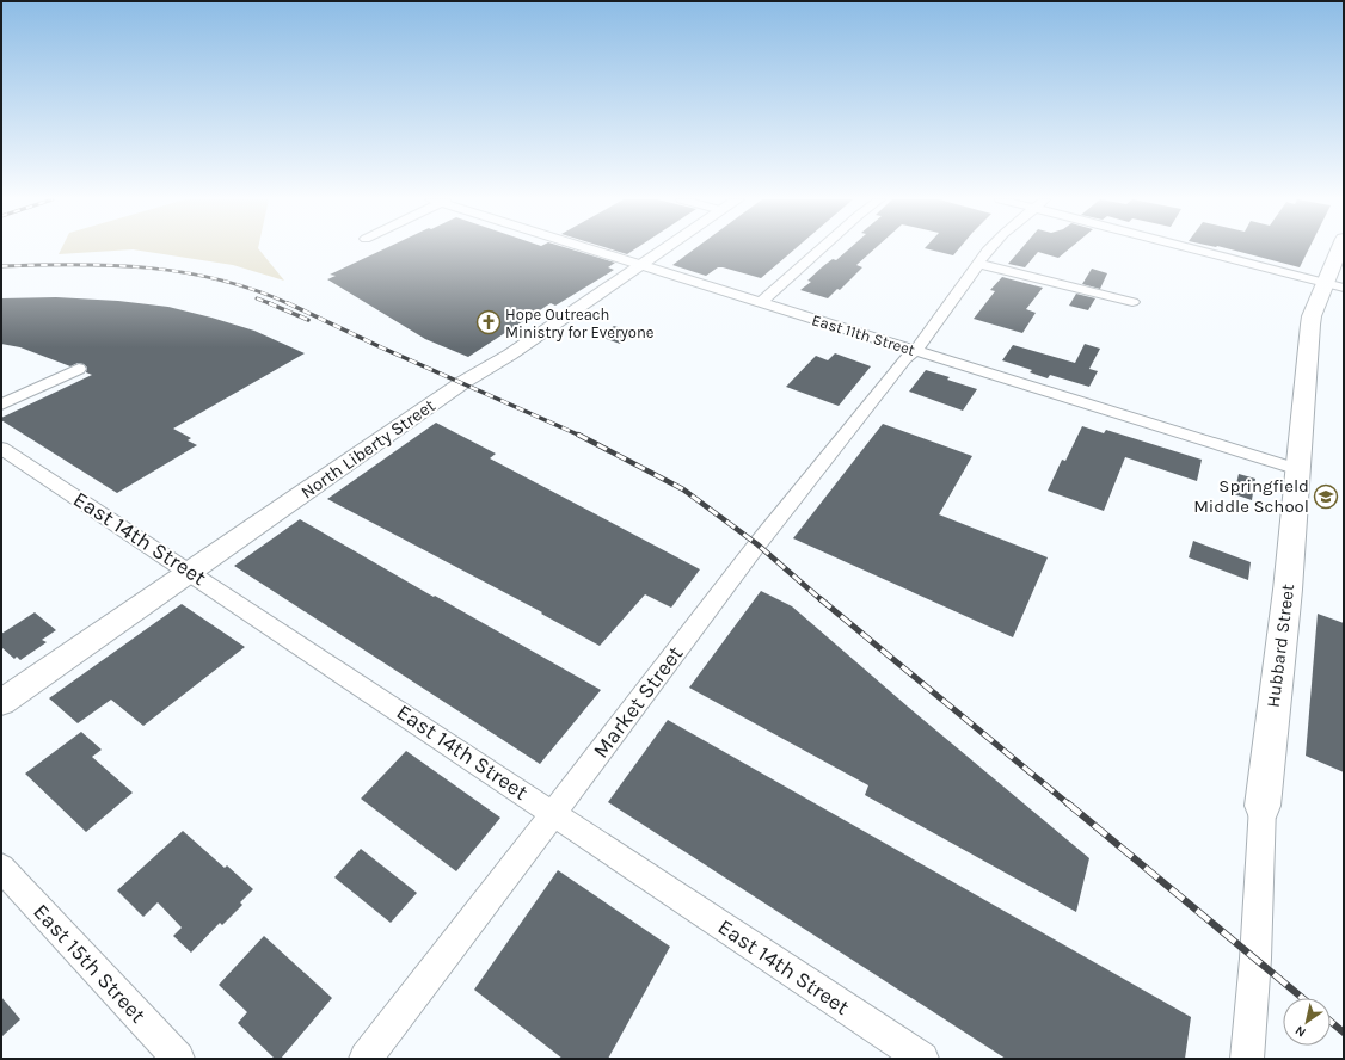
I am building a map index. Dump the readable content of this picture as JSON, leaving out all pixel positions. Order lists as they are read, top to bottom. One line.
{"streets":{"main road":["Hubbard Street"],"street":["East 11th Street","North Liberty Street","East 14th Street","Market Street","East 15th Street"]},"crossings":[["East 11th Street","North Liberty Street"],["East 11th Street","Hubbard Street"],["East 11th Street","Market Street"],["North Liberty Street","East 14th Street"],["East 14th Street","Market Street"]],"places":{"church":["Hope Outreach Ministry for Everyone"],"school or university":["Springfield Middle School"]},"north":"bottom left"}
